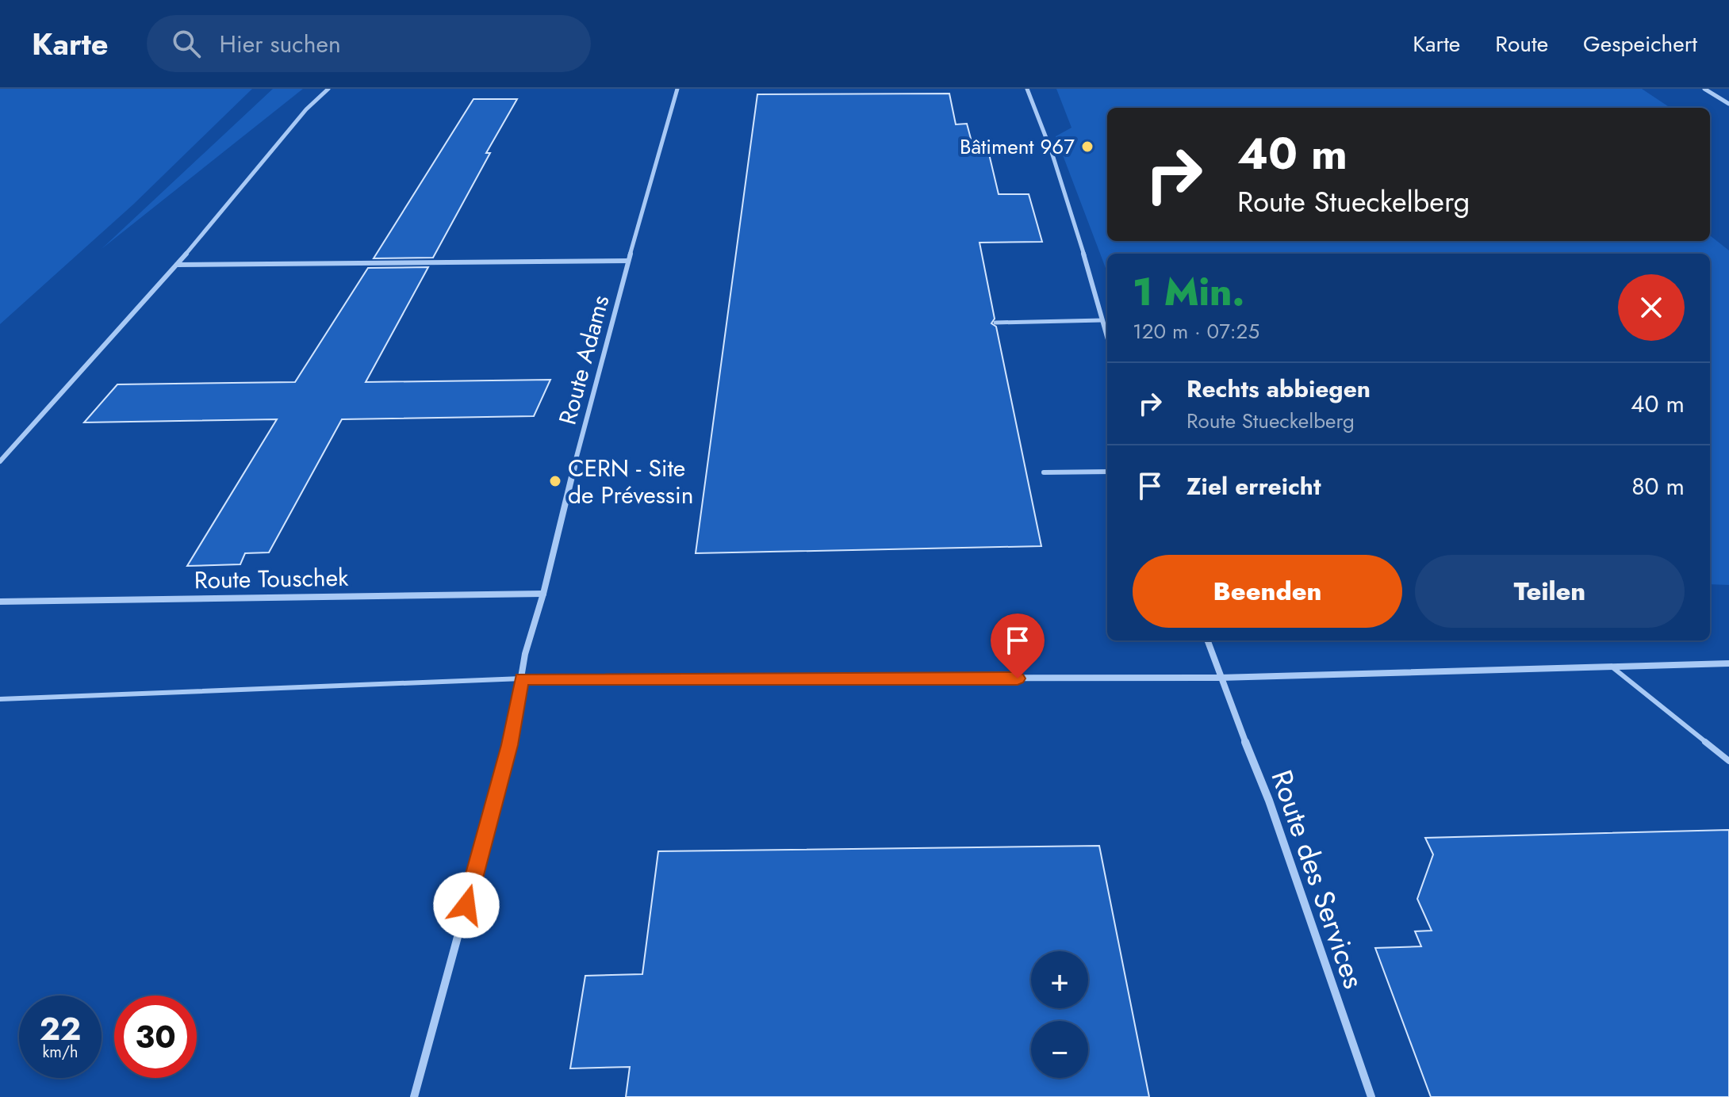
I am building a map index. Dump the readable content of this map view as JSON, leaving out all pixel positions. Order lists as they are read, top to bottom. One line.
{"streets":{"street":["Route Adams","Route Touschek","Route des Services"]},"crossings":[["Route Adams","Route Touschek"]],"places":["Bâtiment 967","CERN - Site de Prévessin"],"page":{"header":"Karte","search":"Hier suchen","nav":["Karte","Route","Gespeichert"],"turn":["40 m","Route Stueckelberg"],"heading":["1 Min.","120 m · 07:25"],"list":[{"name":"Rechts abbiegen","note":"Route Stueckelberg","value":"40 m"},{"name":"Ziel erreicht","value":"80 m"}],"buttons":["Beenden","Teilen"],"map_buttons":["+","−"],"speed":"22 km/h","limit":"30"}}
